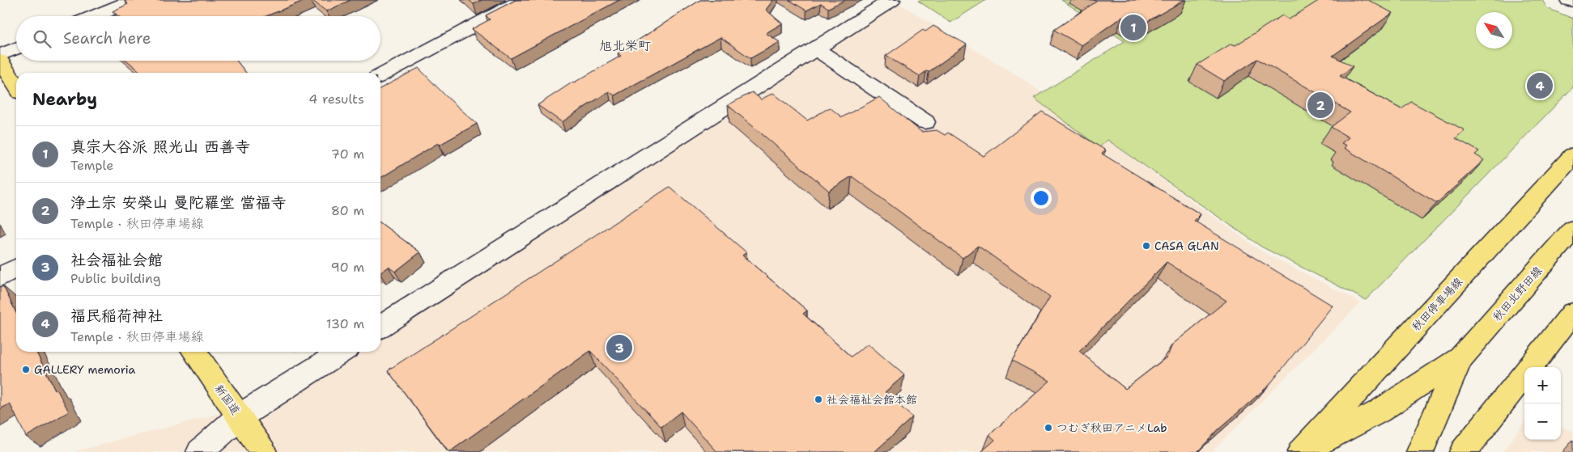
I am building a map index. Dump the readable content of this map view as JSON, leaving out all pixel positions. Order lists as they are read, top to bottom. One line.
{"streets":{"main road":["秋田北野田線","秋田停車場線","新国道"]},"districts":["旭北栄町"],"places":["CASA GLAN","GALLERY memoria","社会福祉会館本館","つむぎ秋田アニメLab"],"north":"top left","page":{"pins":["1","4","2","3"],"search":"Search here","heading":["Nearby","4 results"],"list":[{"mark":"1","name":"真宗大谷派 照光山 西善寺","note":"Temple","value":"70 m"},{"mark":"2","name":"浄土宗 安榮山 曼陀羅堂 當福寺","note":"Temple · 秋田停車場線","value":"80 m"},{"mark":"3","name":"社会福祉会館","note":"Public building","value":"90 m"},{"mark":"4","name":"福民稲荷神社","note":"Temple · 秋田停車場線","value":"130 m"}],"map_buttons":["+","−"]}}
